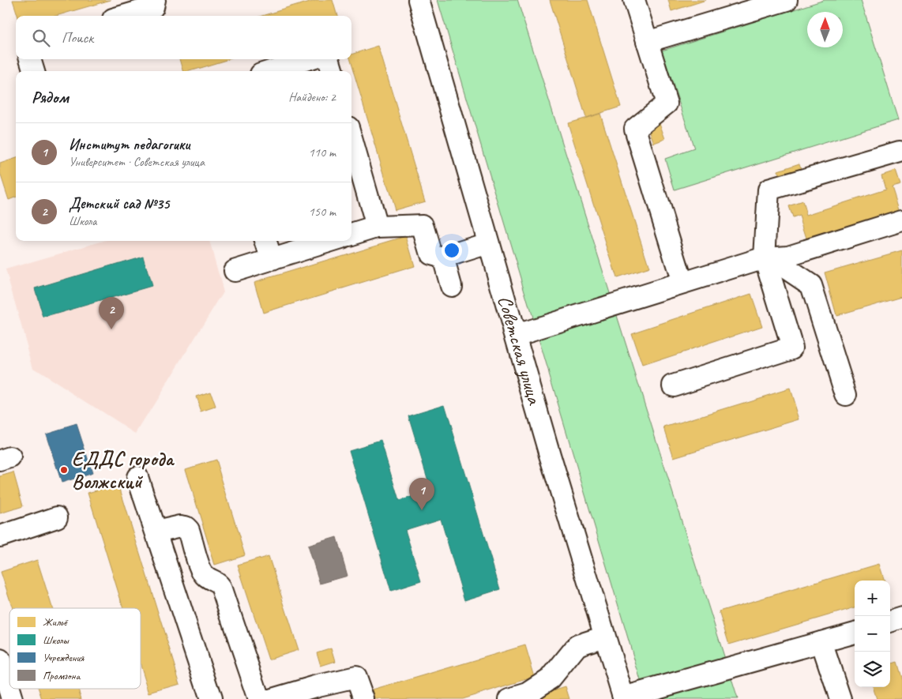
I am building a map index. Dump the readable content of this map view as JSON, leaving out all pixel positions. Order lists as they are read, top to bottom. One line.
{"streets":{"street":["Советская улица"]},"places":["ЕДДС города Волжский"],"legend":["Жильё","Школы","Учреждения","Промзона"],"north":"top","page":{"search":"Поиск","heading":["Рядом","Найдено: 2"],"list":[{"mark":"1","name":"Институт педагогики","note":"Университет · Советская улица","value":"110 m"},{"mark":"2","name":"Детский сад №35","note":"Школа","value":"150 m"}],"pins":["2","1"],"map_buttons":["+","−"]}}
